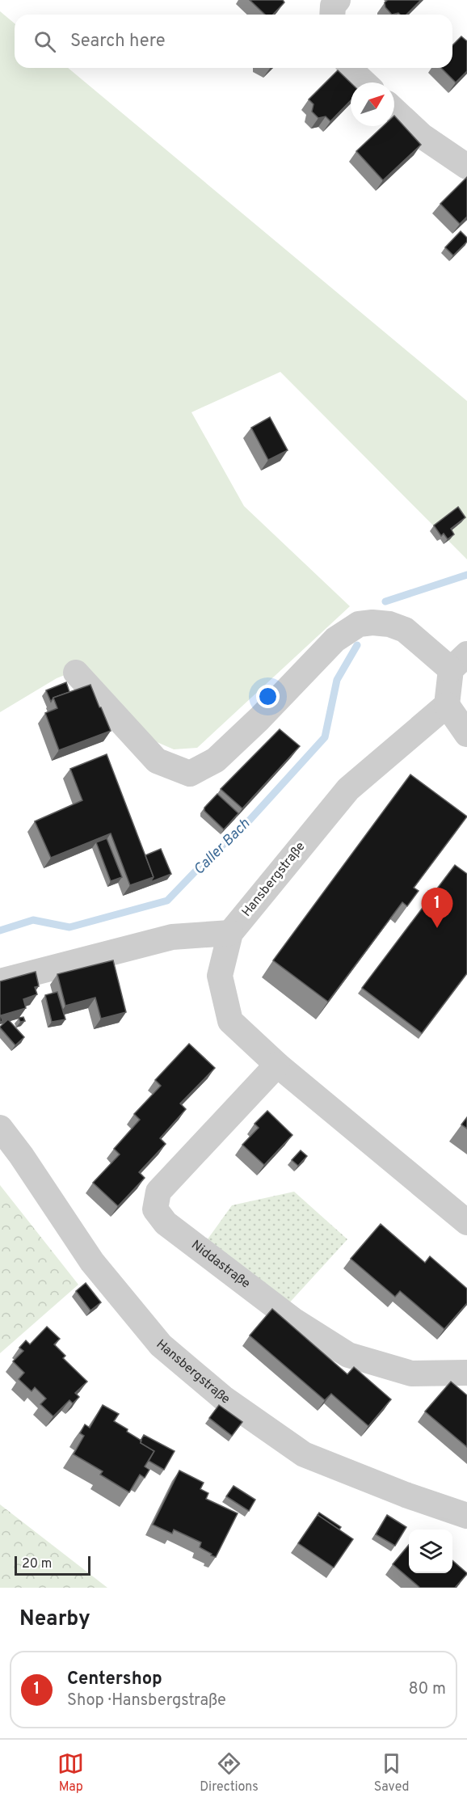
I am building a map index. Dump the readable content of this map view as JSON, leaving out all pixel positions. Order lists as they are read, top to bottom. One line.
{"streets":{"street":["Hansbergstraße","Niddastraße"]},"water":["Caller Bach"],"scale_bar":"20 m","north":"top right","page":{"search":"Search here","pins":"1","scale":"20 m","heading":"Nearby","list":[{"mark":"1","name":"Centershop","note":"Shop · Hansbergstraße","value":"80 m"}],"nav":["Map","Directions","Saved"]}}
